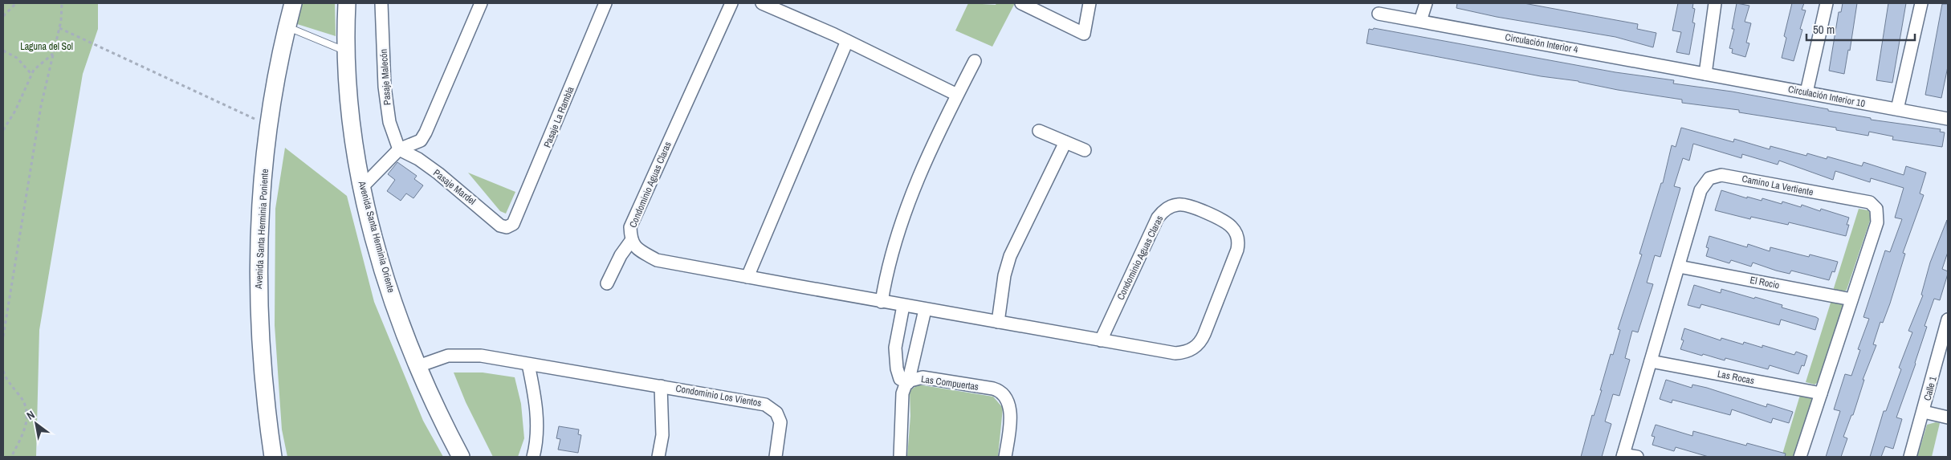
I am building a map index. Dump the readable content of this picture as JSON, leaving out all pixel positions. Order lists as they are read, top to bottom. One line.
{"streets":{"street":["Circulación Interior 4","Pasaje Malecón","Circulación Interior 10","Pasaje La Rambla","Condominio Aguas Claras","Camino La Vertiente","Pasaje Mardel","Avenida Santa Herminia Poniente","Avenida Santa Herminia Oriente","El Rocio","Las Rocas","Las Compuertas","Calle 1","Condominio Los Vientos"]},"crossings":[["Circulación Interior 4","Circulación Interior 10"],["Pasaje Malecón","Pasaje Mardel"],["Pasaje La Rambla","Pasaje Mardel"],["Camino La Vertiente","El Rocio"],["Camino La Vertiente","Las Rocas"],["Avenida Santa Herminia Oriente","Condominio Los Vientos"]],"parks":["Laguna del Sol"],"scale_bar":"50 m","north":"top left"}
